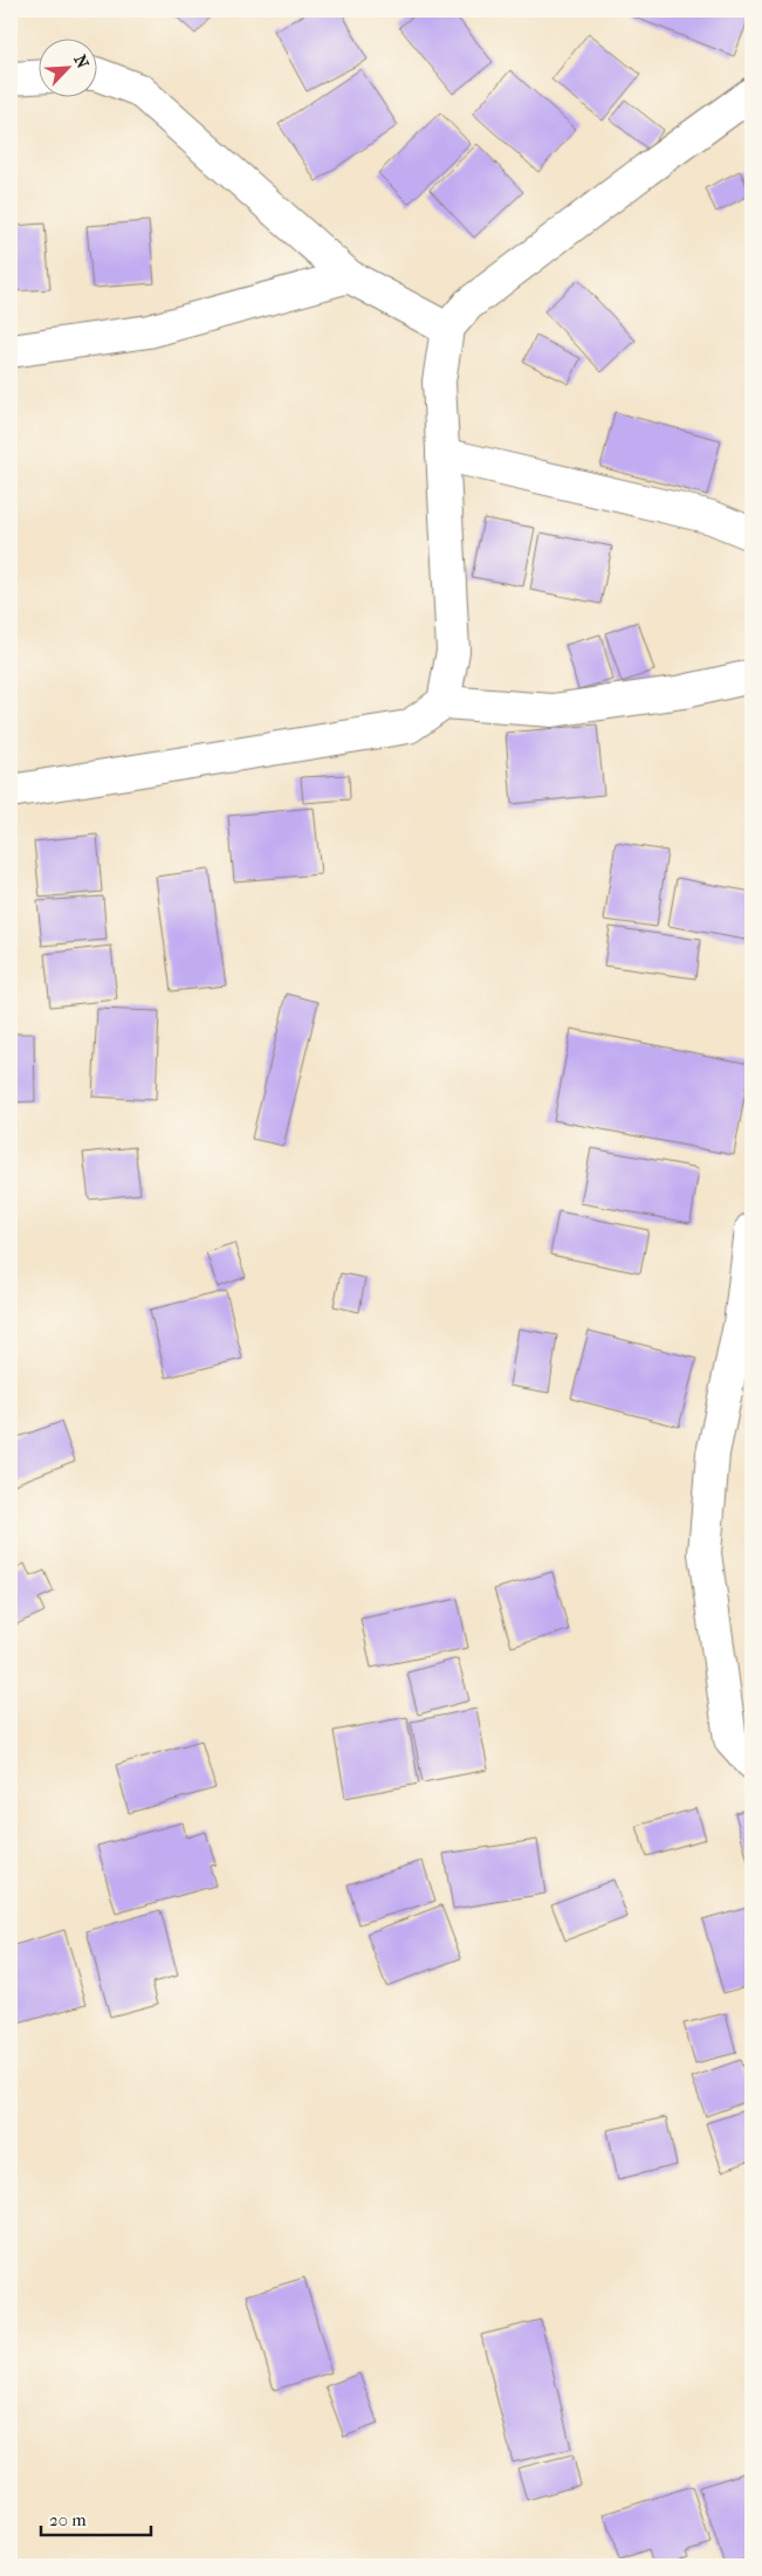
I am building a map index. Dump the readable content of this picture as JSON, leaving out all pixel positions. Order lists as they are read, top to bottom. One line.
{"scale_bar":"20 m","north":"top right"}
